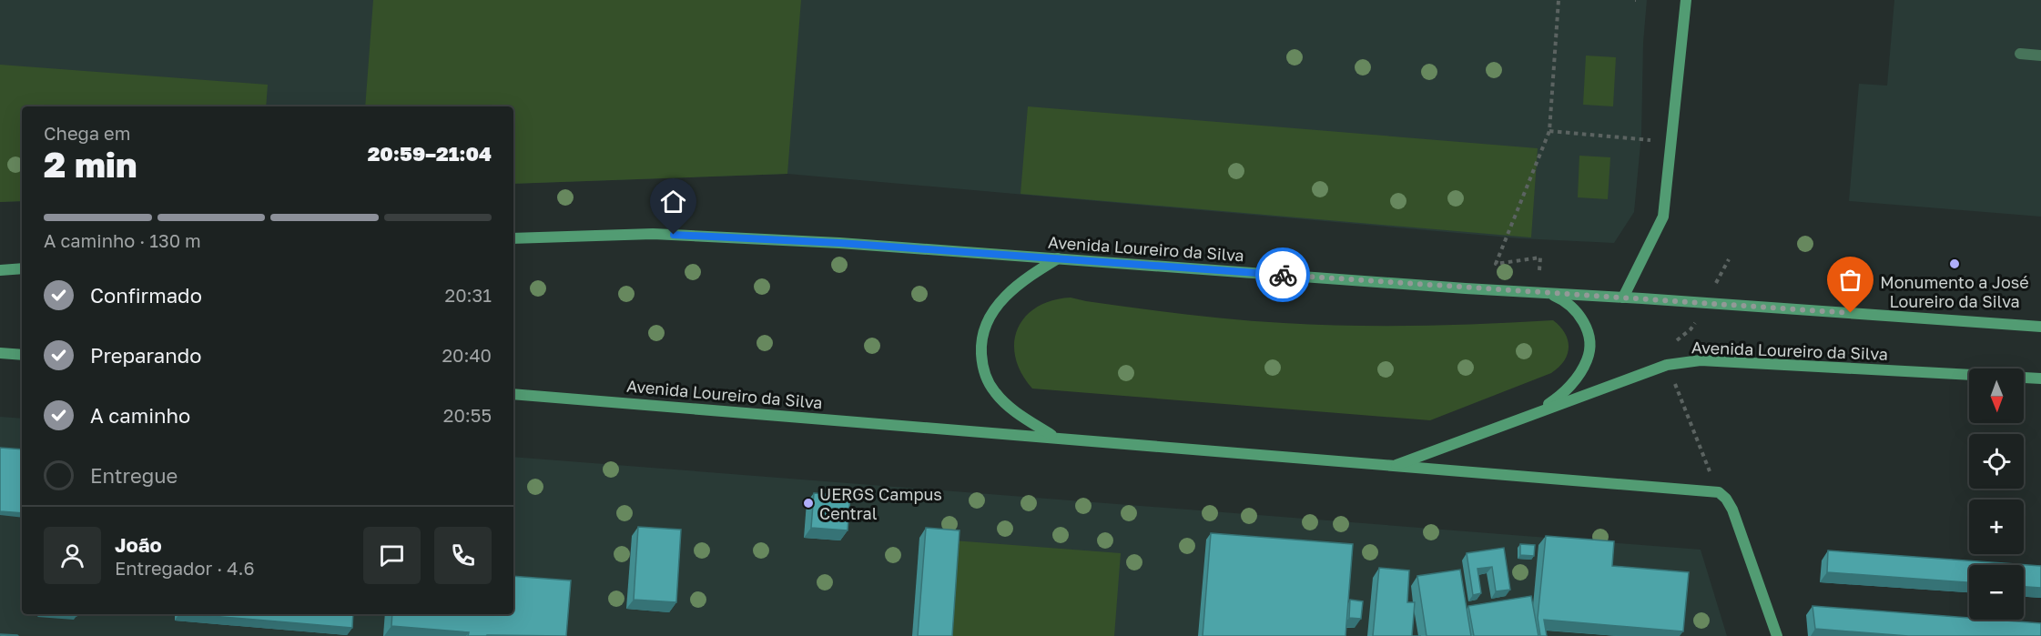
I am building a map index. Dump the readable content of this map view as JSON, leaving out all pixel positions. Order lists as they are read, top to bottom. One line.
{"streets":{"main road":["Avenida Loureiro da Silva"]},"places":["Monumento a José Loureiro da Silva","UERGS Campus Central"],"north":"bottom","page":{"heading":["2 min","Chega em","20:59–21:04"],"panel":["João","Entregador · 4.6"],"bar":"A caminho · 130 m","list":[["Confirmado","20:31"],["Preparando","20:40"],["A caminho","20:55"],"Entregue"],"map_buttons":["+","−"]}}
